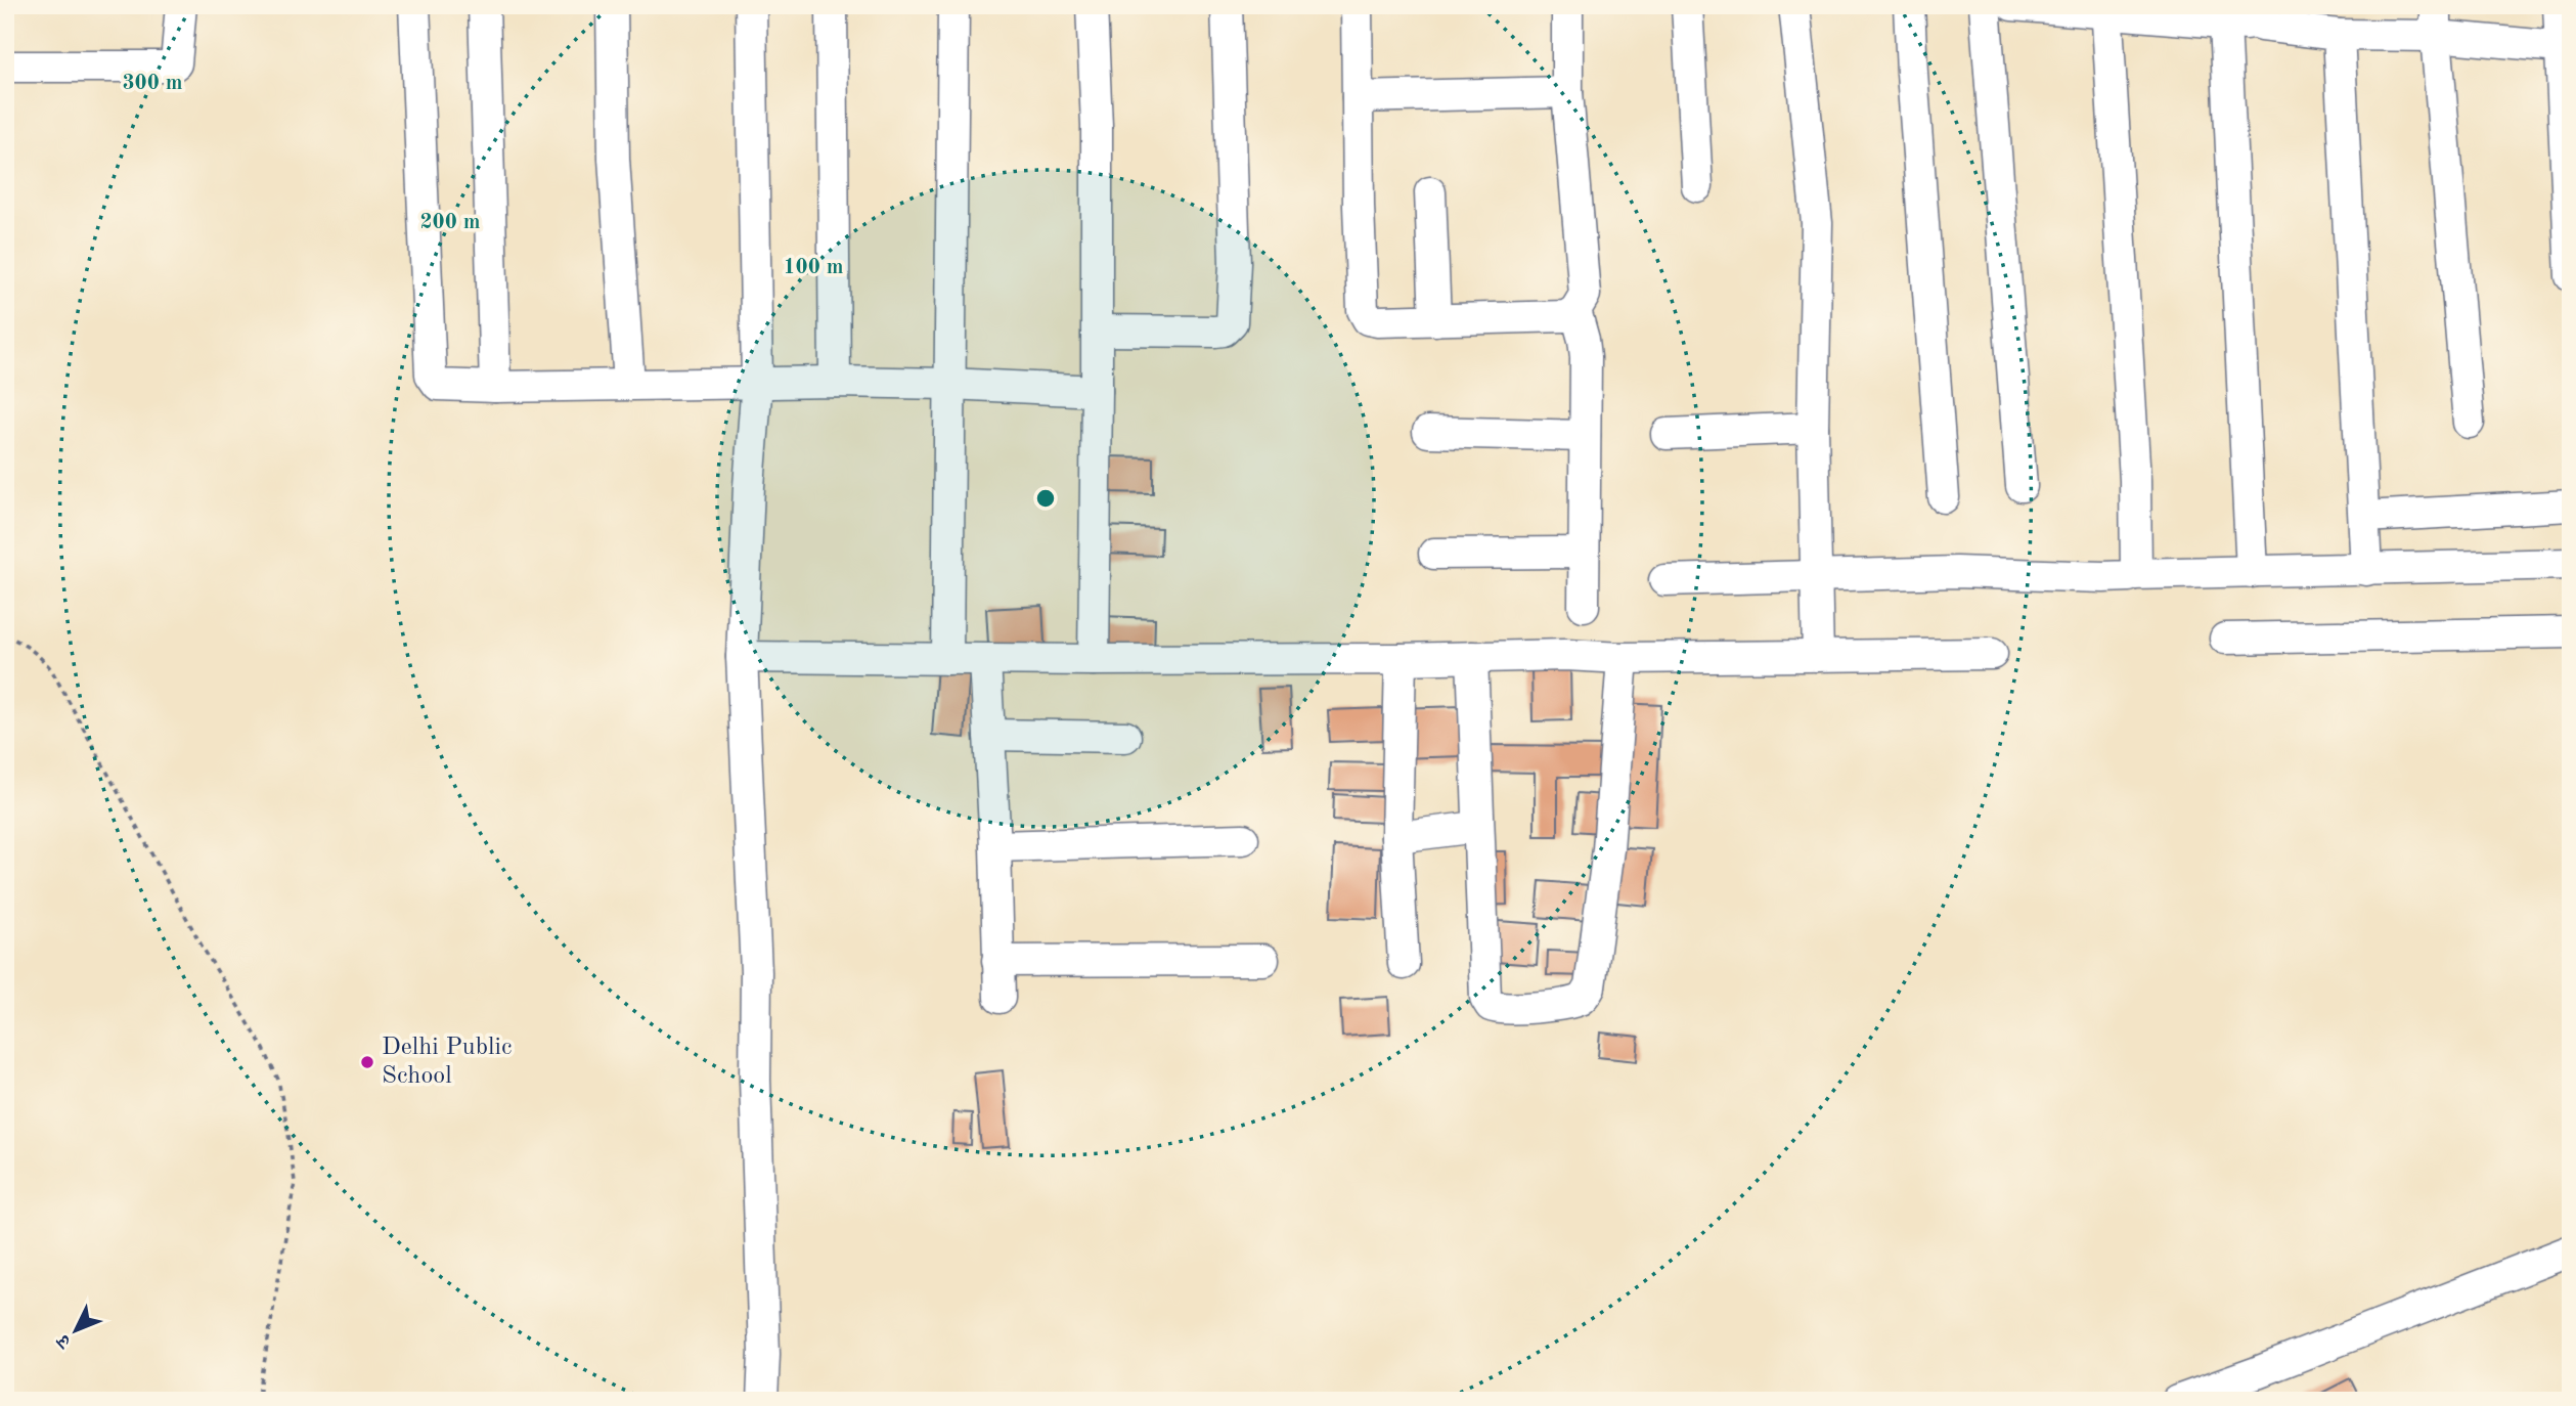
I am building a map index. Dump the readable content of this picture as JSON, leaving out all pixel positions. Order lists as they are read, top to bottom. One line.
{"places":["Delhi Public School"],"north":"bottom left","rings":["300 m","200 m","100 m"]}
